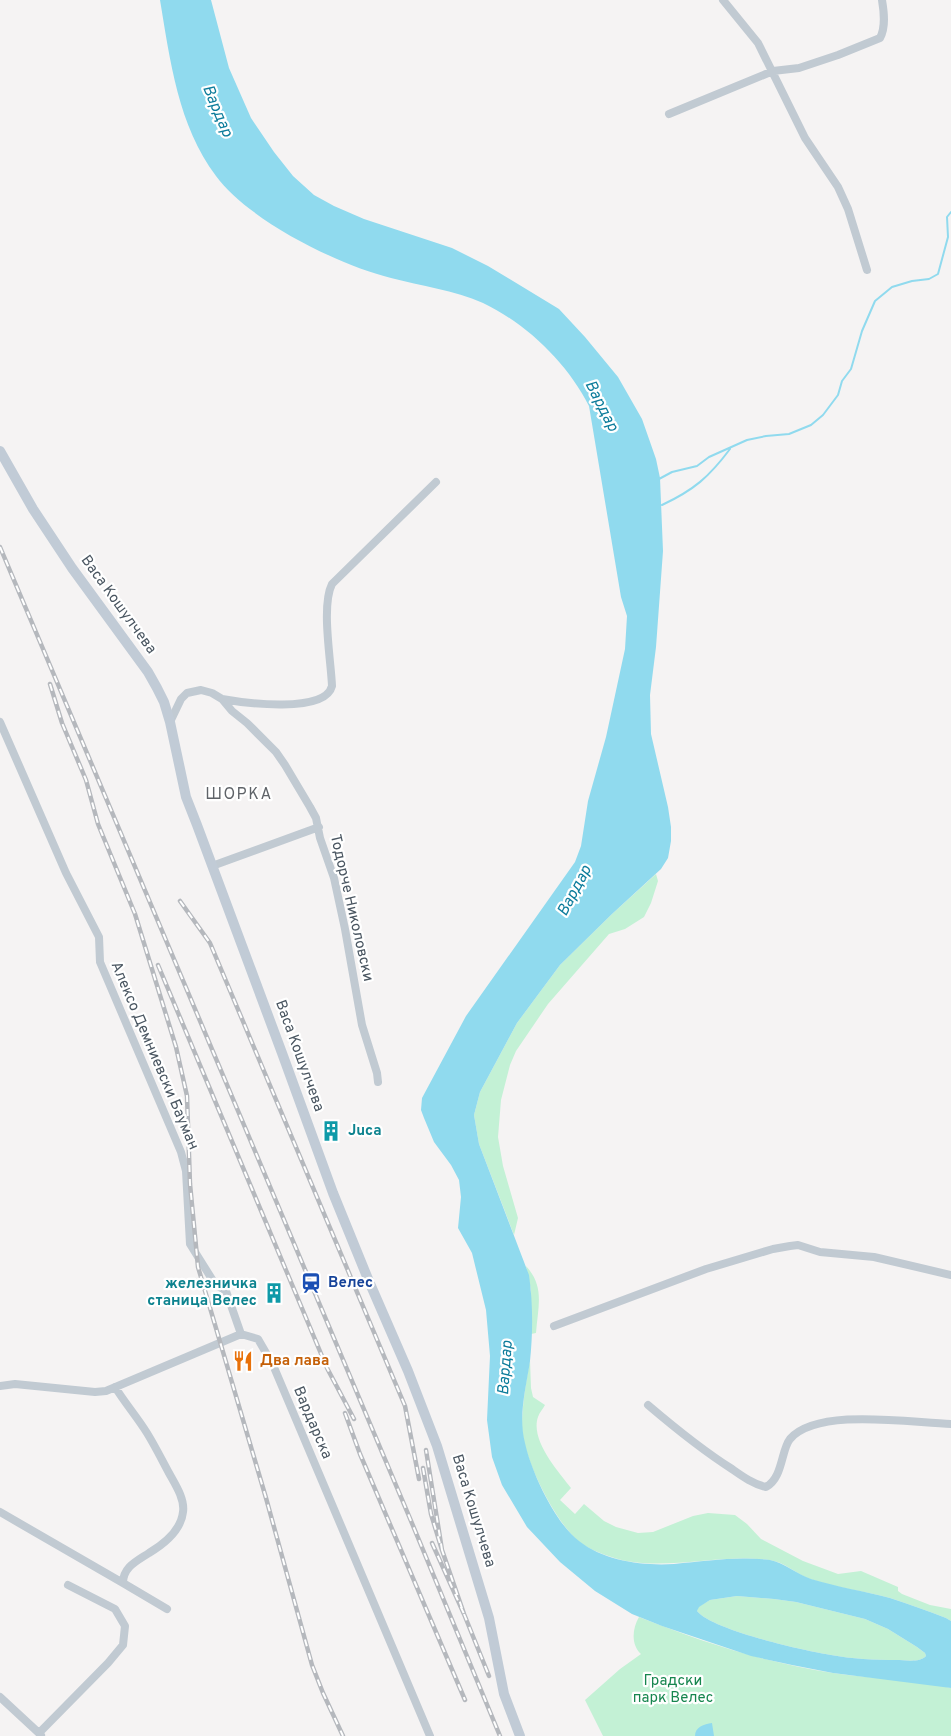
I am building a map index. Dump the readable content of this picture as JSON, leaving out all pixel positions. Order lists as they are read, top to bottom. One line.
{"streets":{"main road":["Васа Кошулчева"],"street":["Тодорче Николовски","Алексо Демниевски Бауман","Вардарска"]},"crossings":[["Васа Кошулчева","Тодорче Николовски"],["Алексо Демниевски Бауман","Вардарска"]],"districts":["ШОРКА"],"water":["Вардар"],"parks":["Градски парк Велес"],"places":{"building":["Juca","железничка станица Велес"],"station":["Велес"],"restaurant":["Два лава"]}}
